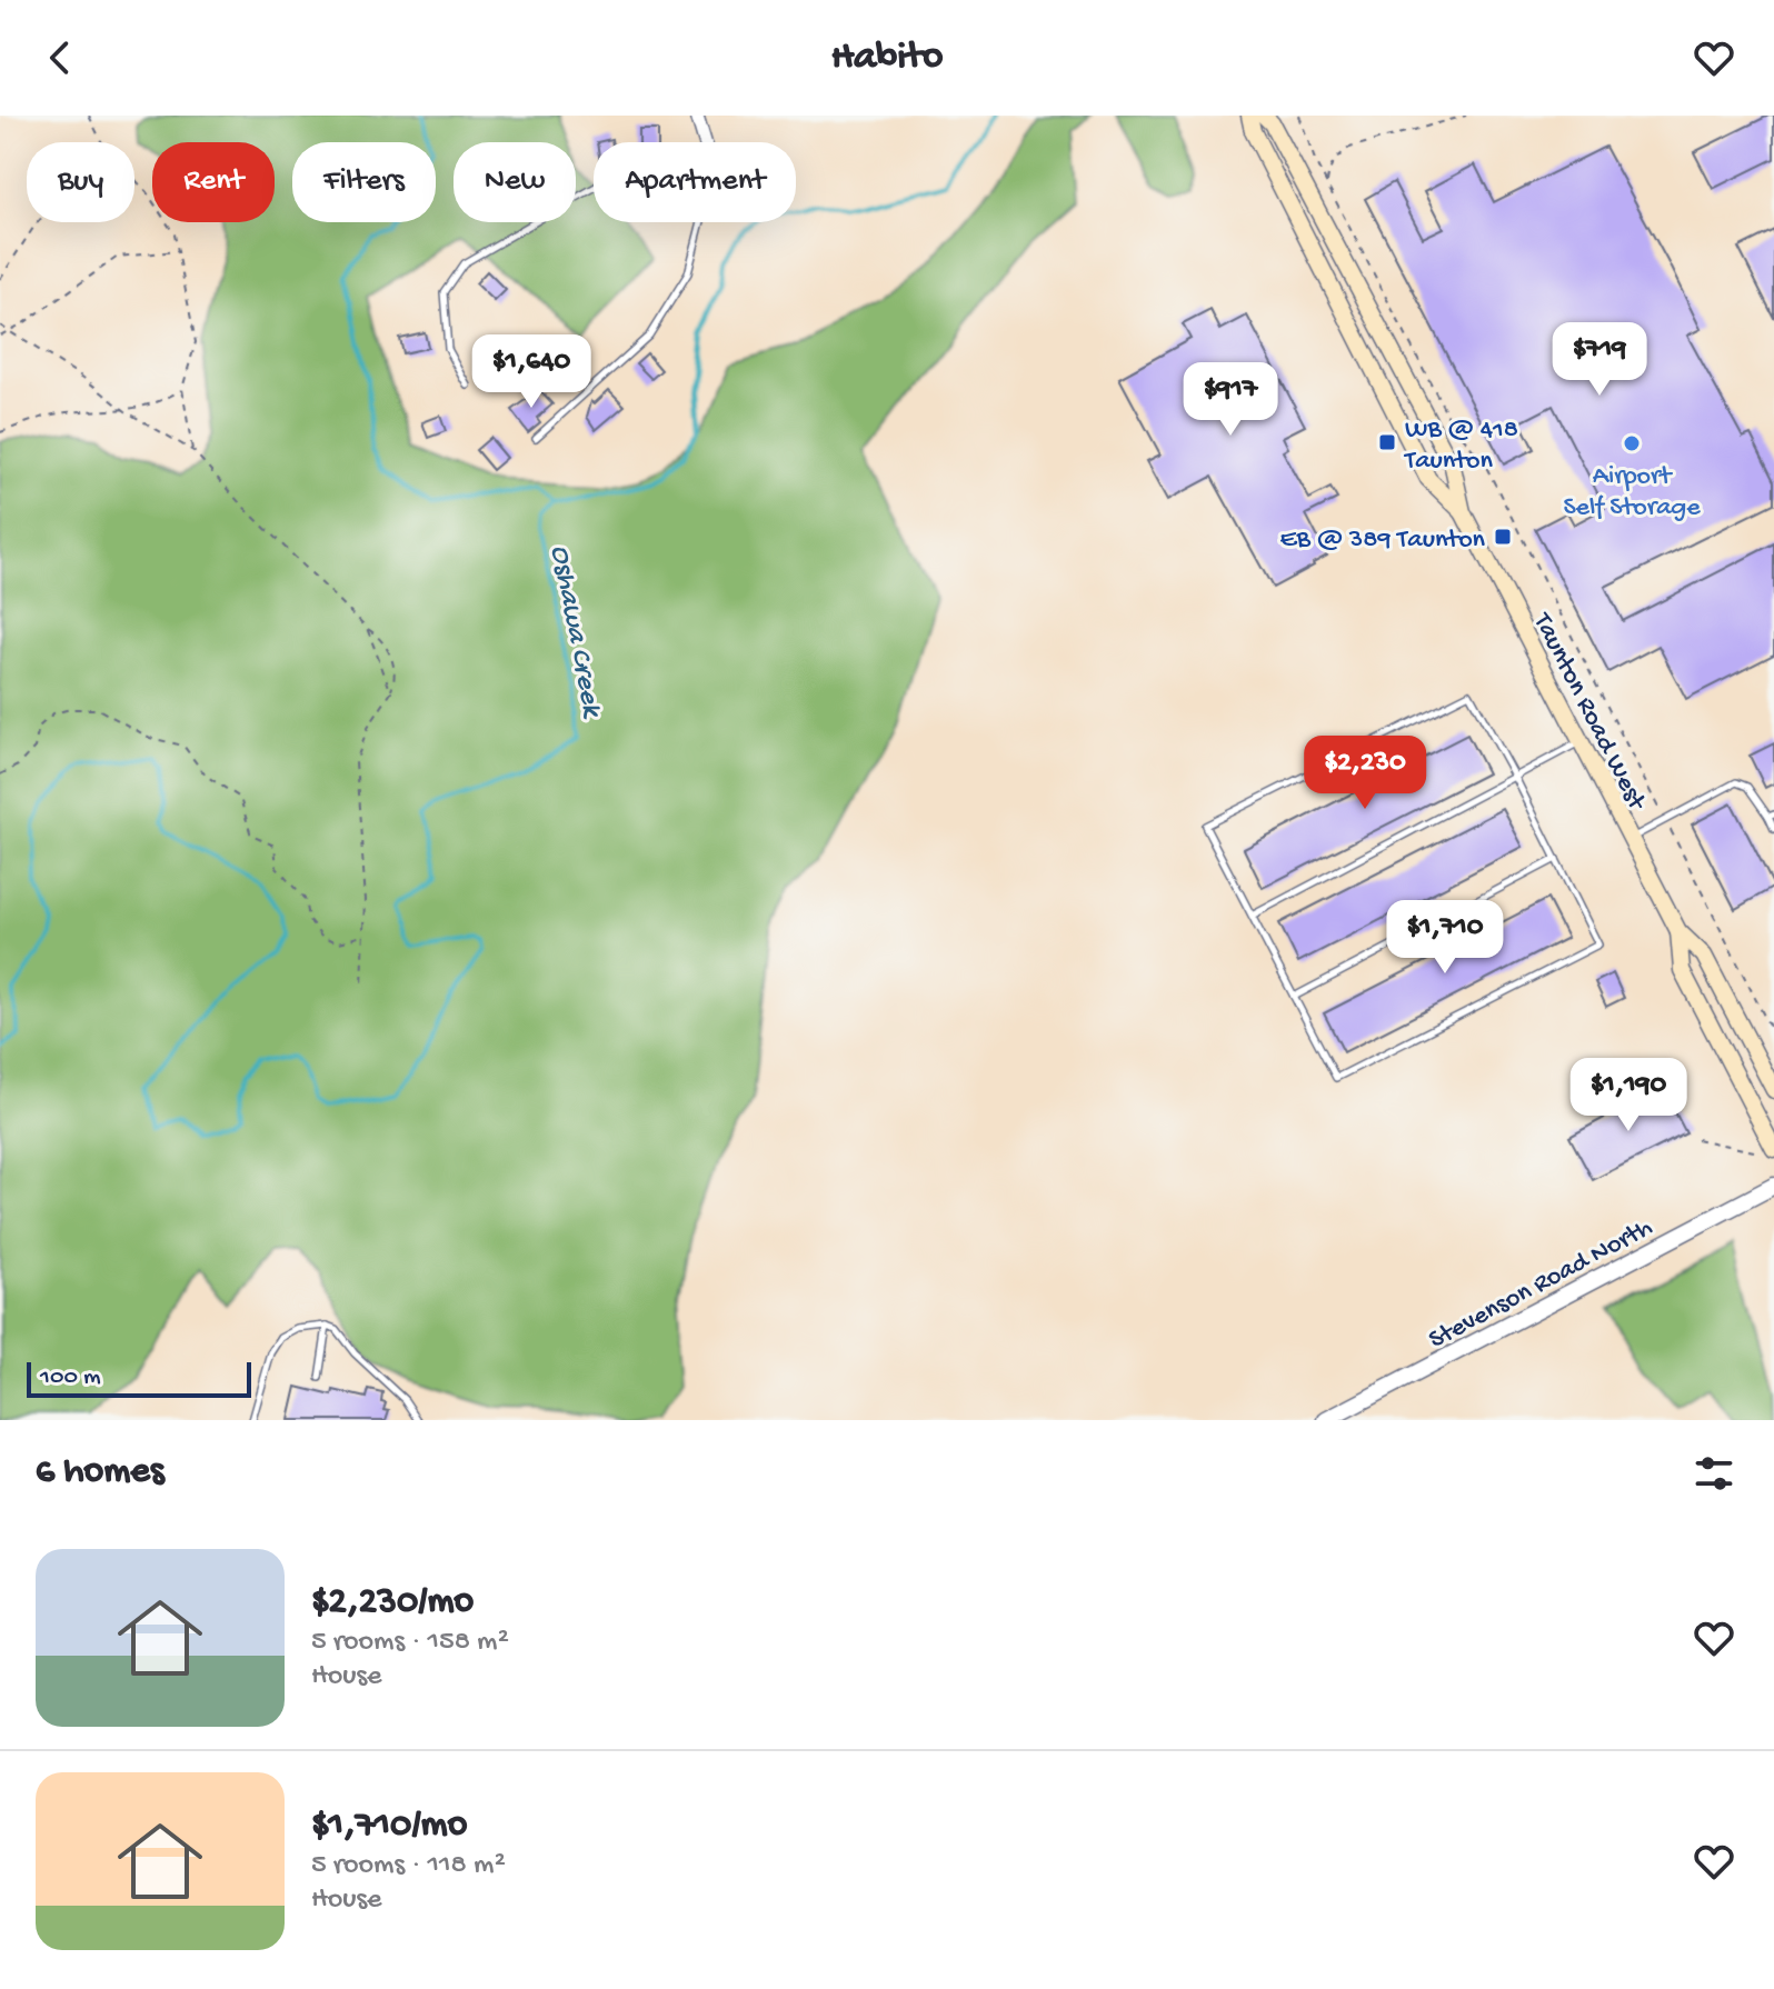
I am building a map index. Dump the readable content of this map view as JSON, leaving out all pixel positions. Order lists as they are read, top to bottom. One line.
{"streets":{"main road":["Taunton Road West"],"street":["Stevenson Road North"]},"water":["Oshawa Creek"],"places":{"transit":["WB @ 418 Taunton","EB @ 389 Taunton"],"other":["Airport Self Storage"]},"scale_bar":"100 m","page":{"header":"Habito","chip":["Buy","Rent","Filters","New","Apartment"],"price":["$719","$1,640","$917","$2,230","$1,710","$1,190"],"scale":"100 m","heading":"6 homes","list":[{"name":"$2,230/mo","note":"5 rooms · 158 m² · House"},{"name":"$1,710/mo","note":"5 rooms · 118 m² · House"}]}}
